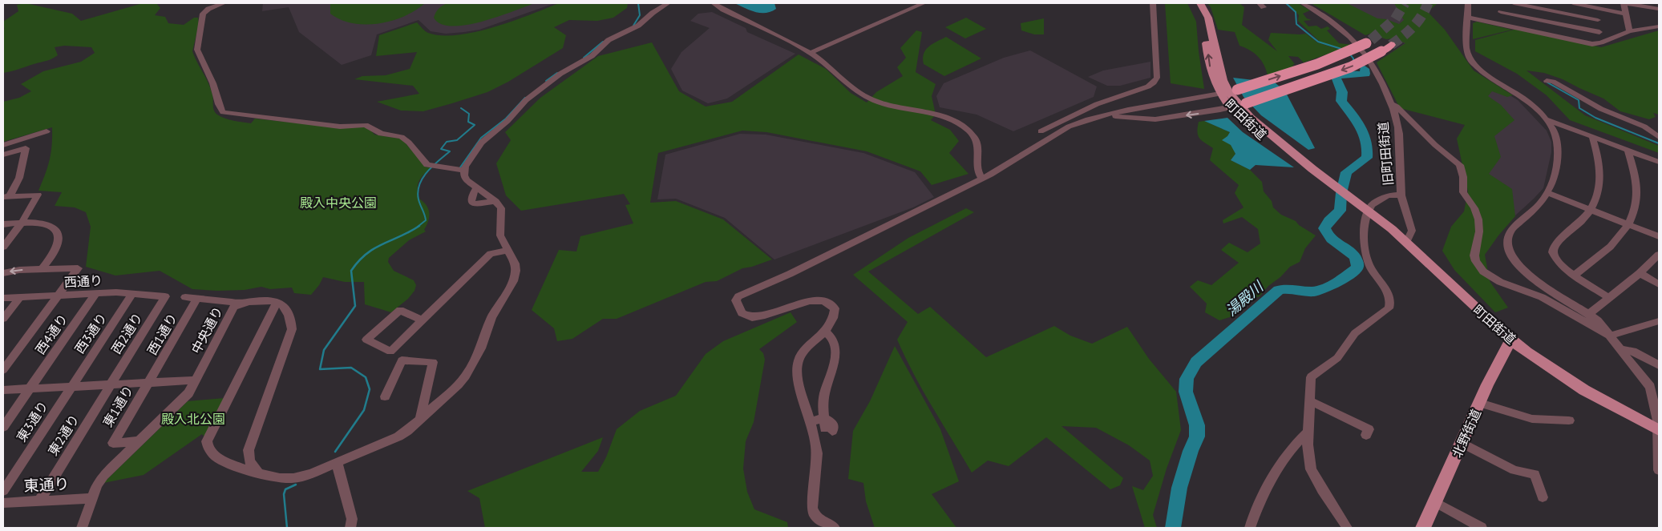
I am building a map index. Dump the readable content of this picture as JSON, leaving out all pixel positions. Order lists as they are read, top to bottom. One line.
{"streets":{"main road":["町田街道","北野街道"],"street":["旧町田街道","西通り","中央通り","西3通り","西2通り","西4通り","西1通り","東1通り","東3通り","東2通り","東通り"]},"crossings":[["町田街道","旧町田街道"],["町田街道","北野街道"],["西通り","西3通り"],["西通り","西2通り"],["西通り","西4通り"],["中央通り","東1通り"],["中央通り","東通り"],["西3通り","東3通り"],["西2通り","東2通り"],["西1通り","東1通り"],["東2通り","東通り"]],"water":["湯殿川"],"parks":["殿入中央公園","殿入北公園"]}
